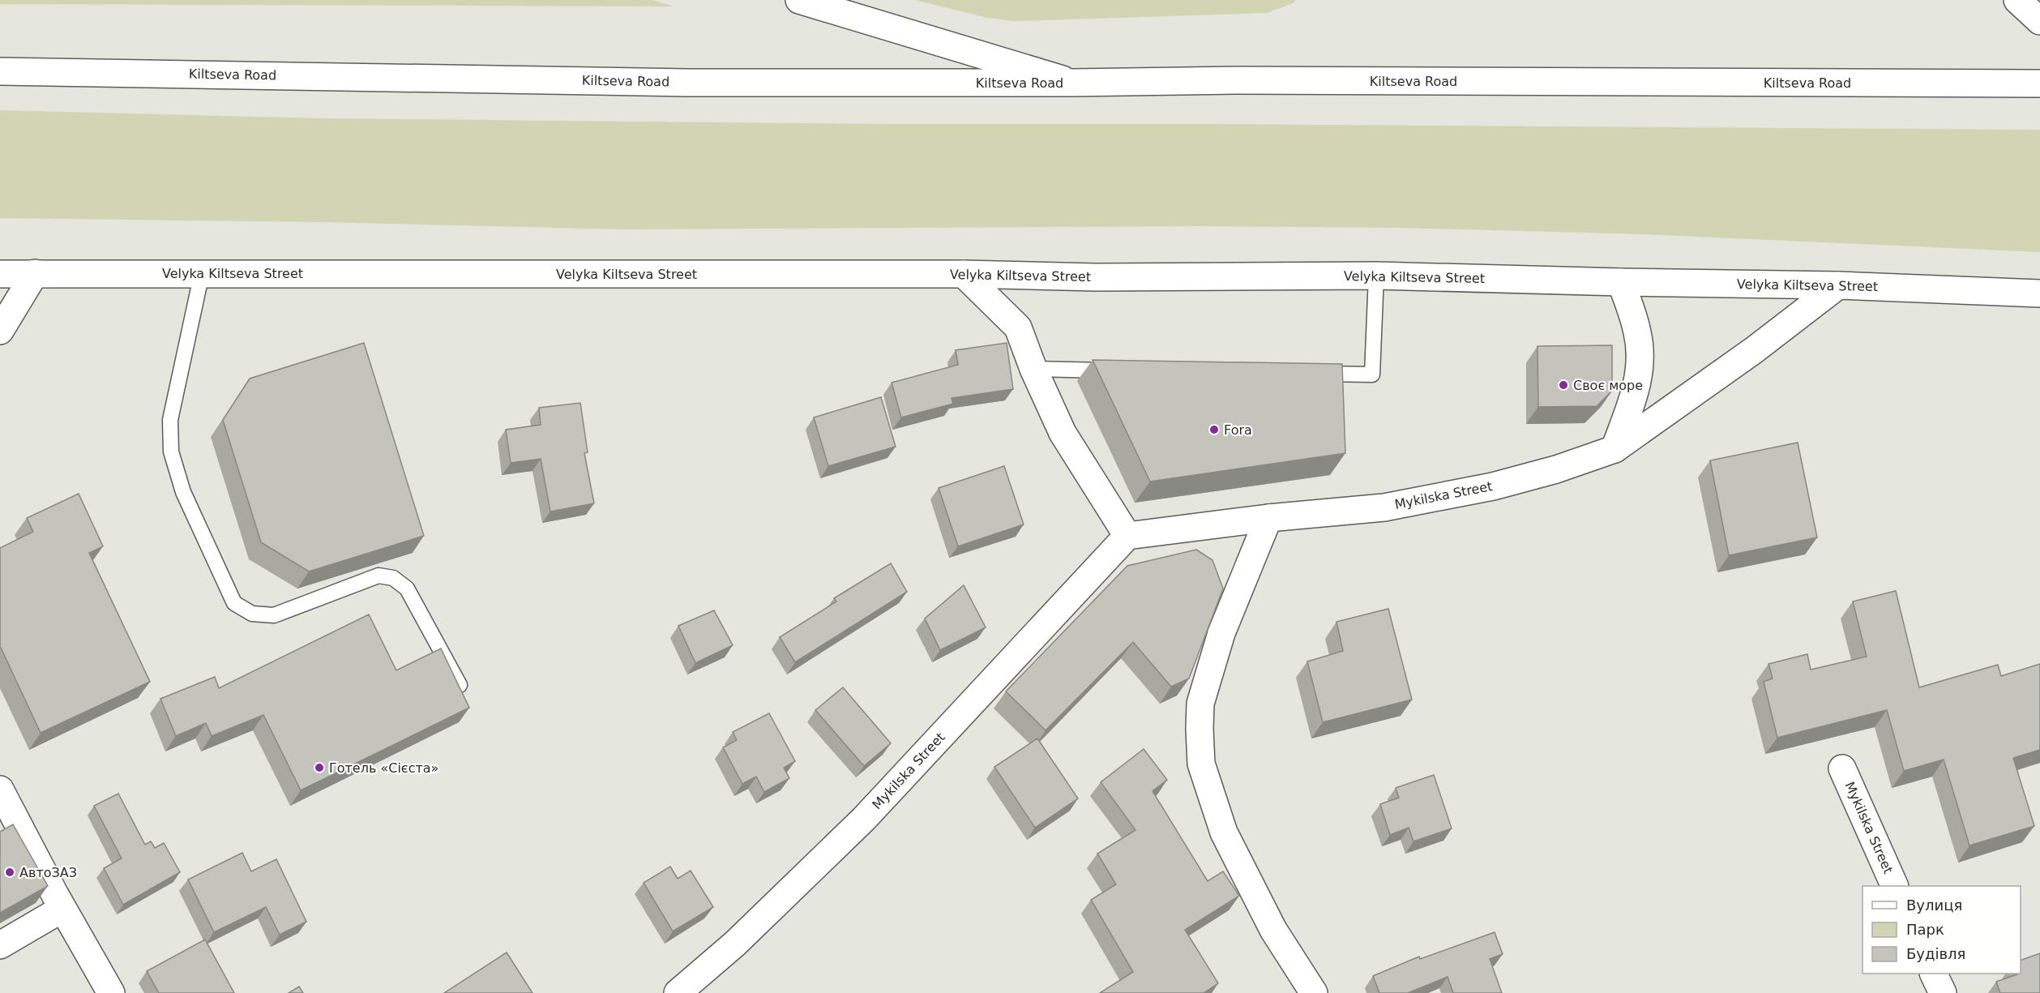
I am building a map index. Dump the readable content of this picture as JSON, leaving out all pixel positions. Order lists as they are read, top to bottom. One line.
{"streets":{"main road":["Kiltseva Road","Velyka Kiltseva Street","Mykilska Street"]},"crossings":[["Velyka Kiltseva Street","Mykilska Street"]],"places":["Своє море","Fora","Готель «Сієста»","АвтоЗАЗ"],"legend":["Вулиця","Парк","Будівля"]}
